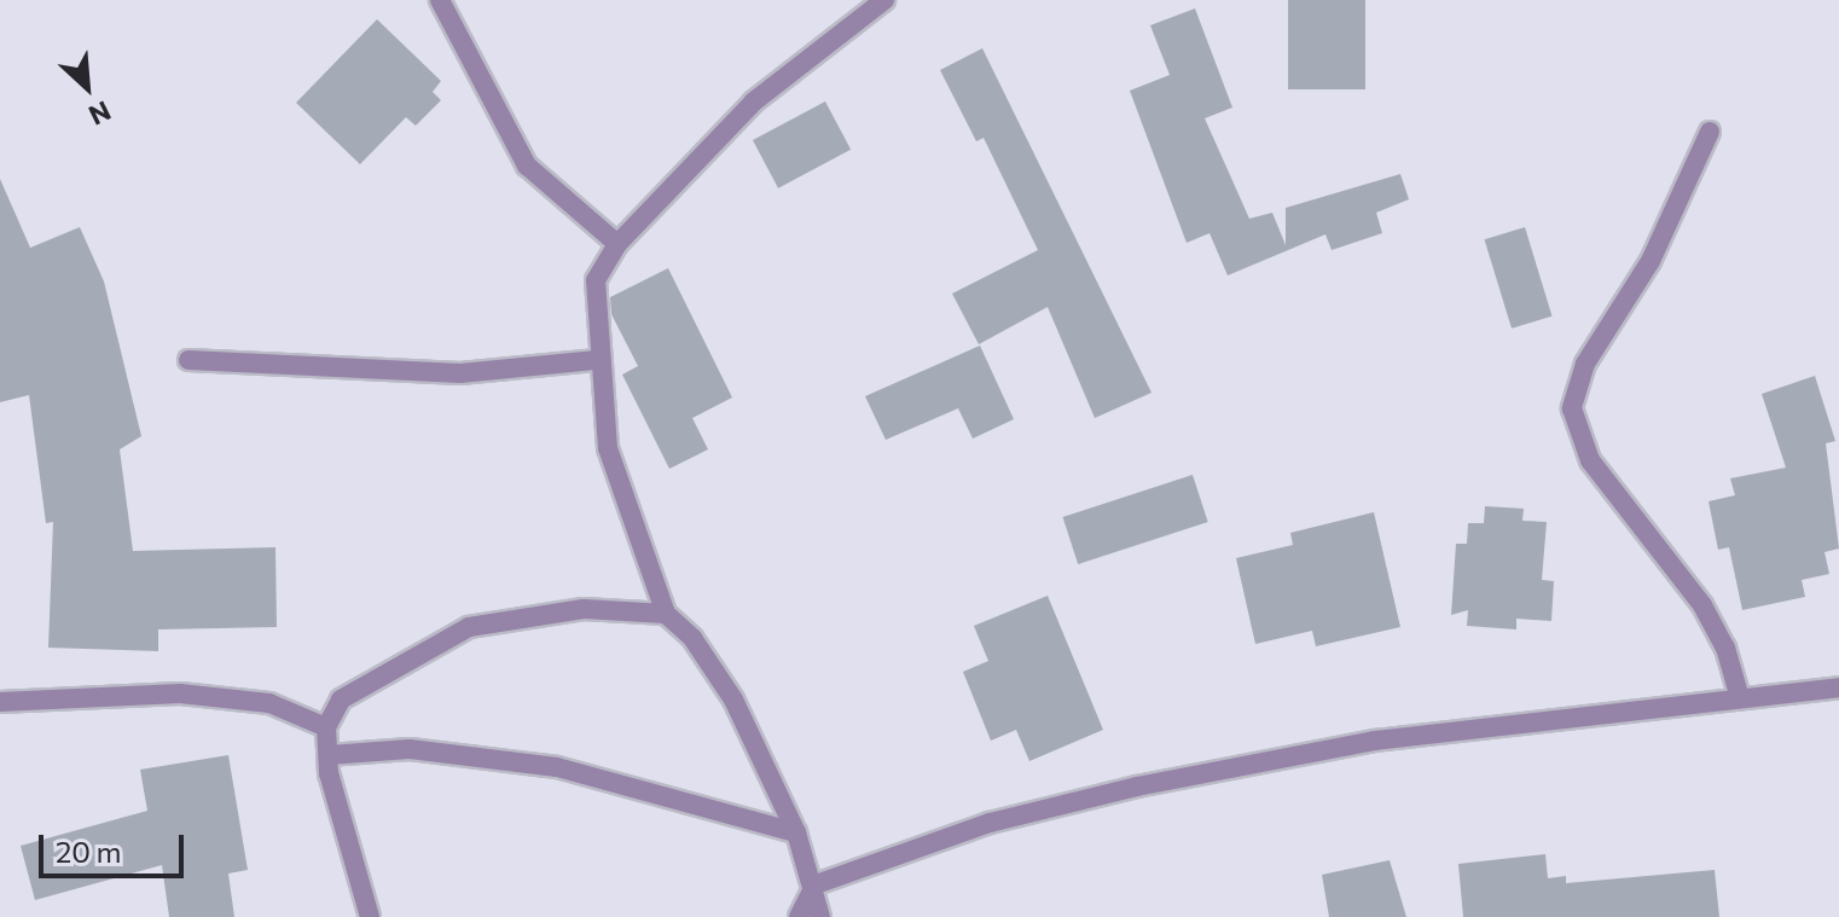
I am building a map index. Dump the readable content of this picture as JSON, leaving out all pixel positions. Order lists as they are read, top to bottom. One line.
{"scale_bar":"20 m","north":"bottom right"}
